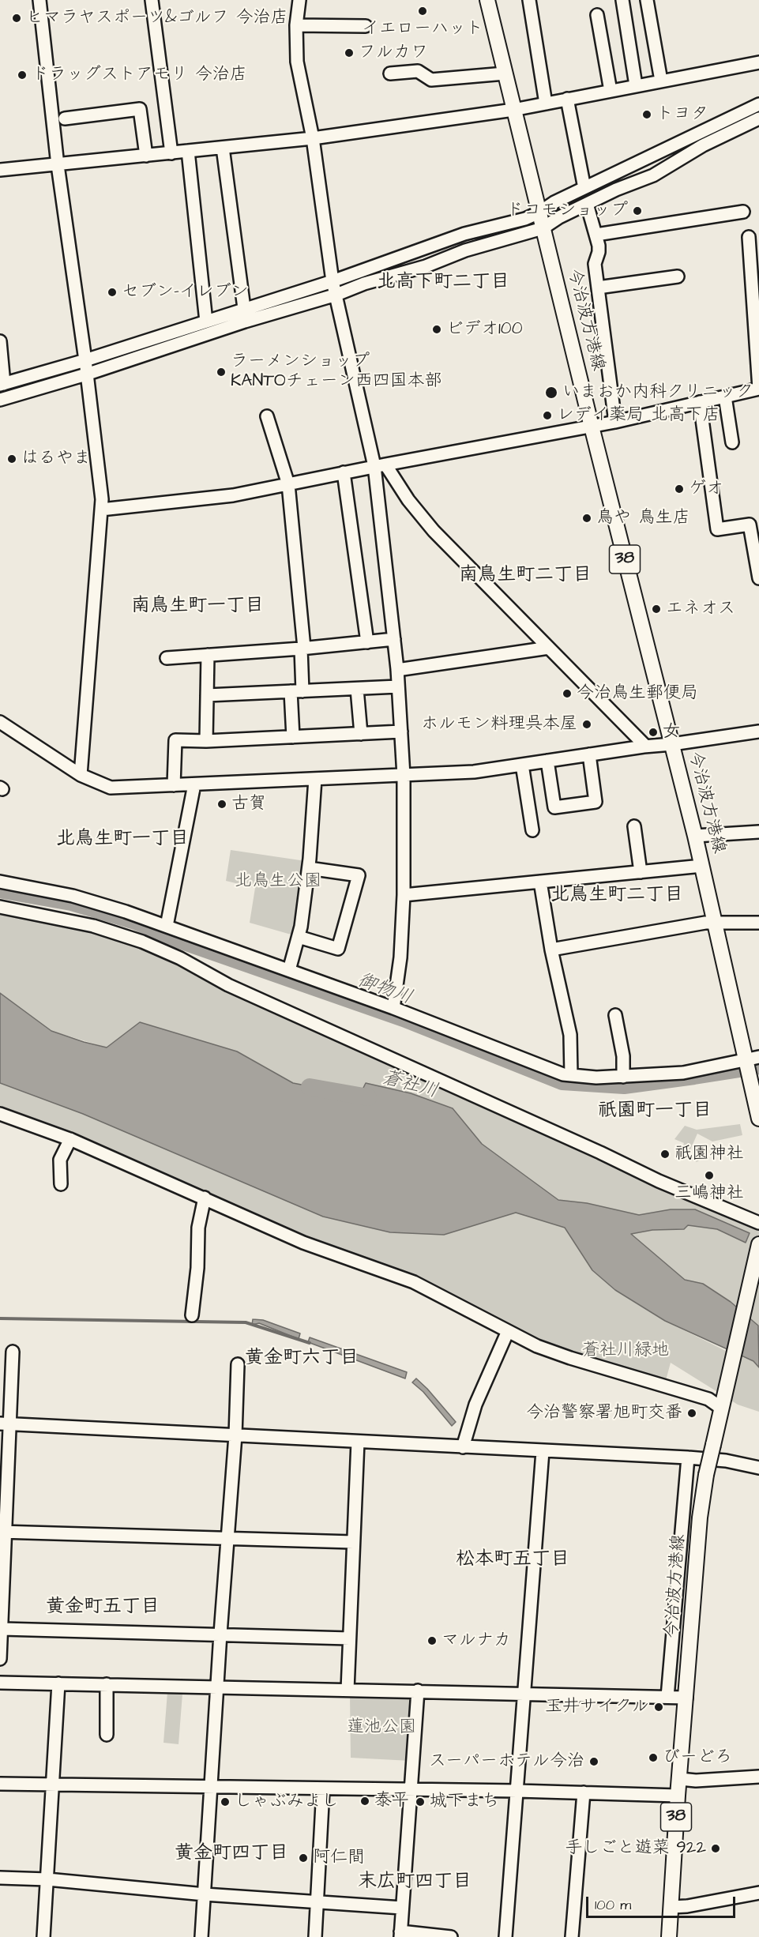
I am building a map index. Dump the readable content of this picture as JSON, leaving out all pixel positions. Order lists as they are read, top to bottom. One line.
{"streets":{"main road":["今治波方港線","38"]},"districts":["北高下町二丁目","南鳥生町二丁目","南鳥生町一丁目","北鳥生町一丁目","北鳥生町二丁目","祇園町一丁目","黄金町六丁目","松本町五丁目","黄金町五丁目","黄金町四丁目","末広町四丁目"],"water":["御物川","蒼社川"],"parks":["北鳥生公園","蒼社川緑地","蓮池公園"],"places":["イエローハット","ヒマラヤスポーツ&ゴルフ 今治店","フルカワ","ドラッグストアモリ 今治店","トヨタ","ドコモショップ","セブン-イレブン","ビデオ100","ラーメンショップ KANTOチェーン西四国本部","いまおか内科クリニック","レデイ薬局 北高下店","はるやま","ゲオ","鳥や 鳥生店","エネオス","今治鳥生郵便局","ホルモン料理呉本屋","女","古賀","祇園神社","三嶋神社","今治警察署旭町交番","マルナカ","玉井サイクル","びーどろ","スーパーホテル今治","泰平","しゃぶみよし","城下まち","手しごと遊菜 922","阿仁間"],"scale_bar":"100 m"}
